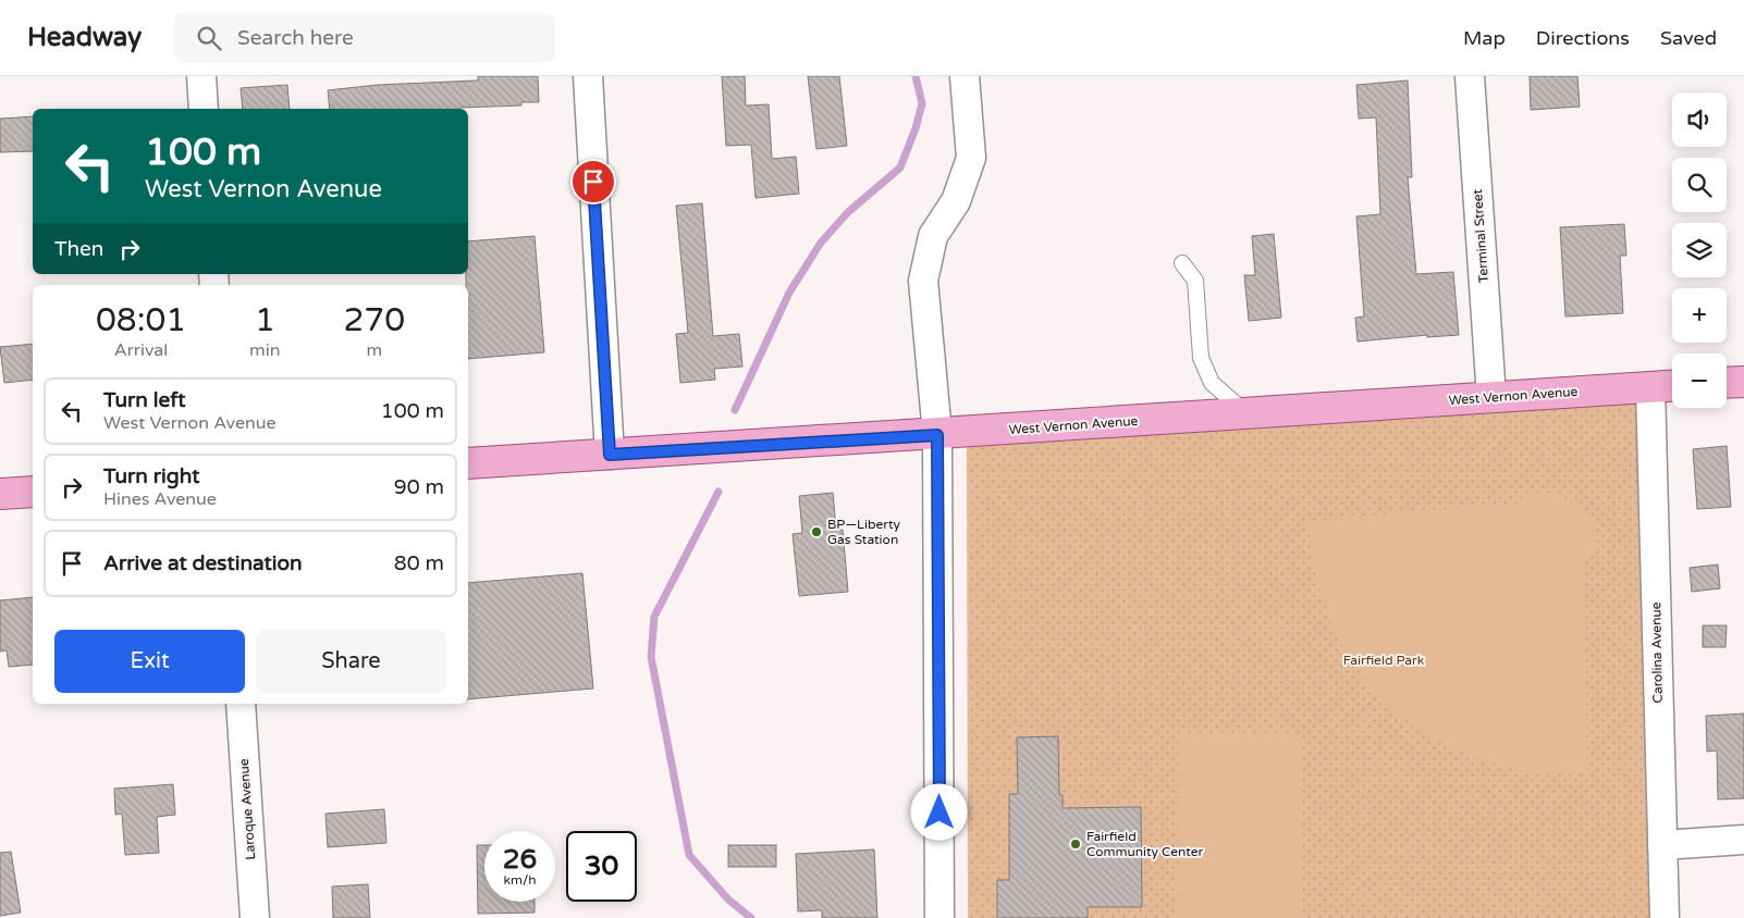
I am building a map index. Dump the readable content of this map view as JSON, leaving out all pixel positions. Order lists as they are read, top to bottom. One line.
{"streets":{"main road":["West Vernon Avenue"],"street":["Terminal Street","Carolina Avenue","Laroque Avenue"]},"crossings":[["Terminal Street","West Vernon Avenue"],["West Vernon Avenue","Carolina Avenue"]],"parks":["Fairfield Park"],"places":["BP—Liberty Gas Station","Fairfield Community Center"],"page":{"header":"Headway","search":"Search here","nav":["Map","Directions","Saved"],"map_buttons":["+","−"],"turn":["100 m","West Vernon Avenue"],"then":"Then","eta":["08:01","Arrival","1","min","270","m"],"list":[{"name":"Turn left","note":"West Vernon Avenue","value":"100 m"},{"name":"Turn right","note":"Hines Avenue","value":"90 m"},{"name":"Arrive at destination","value":"80 m"}],"buttons":["Exit","Share"],"speed":"26 km/h","limit":"30"}}
